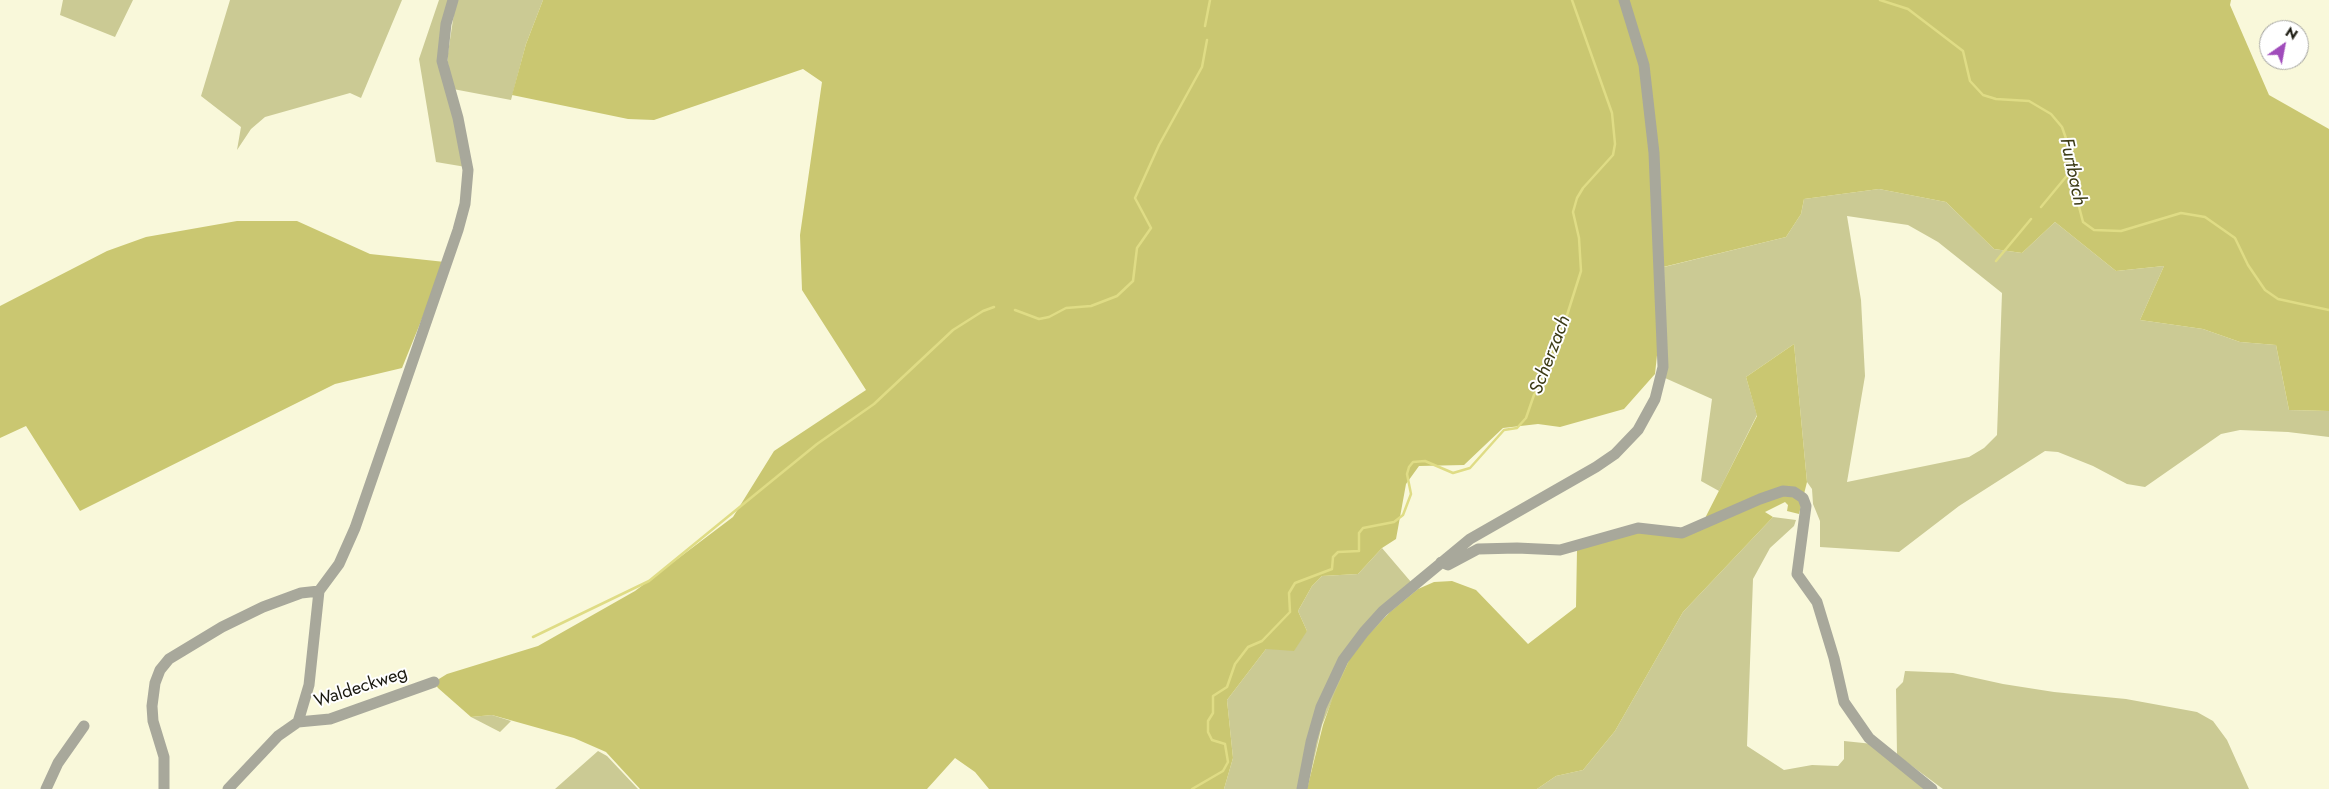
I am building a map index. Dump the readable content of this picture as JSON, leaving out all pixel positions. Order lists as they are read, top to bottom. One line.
{"streets":{"street":["Waldeckweg"]},"water":["Furtbach","Scherzach"],"north":"top right"}
